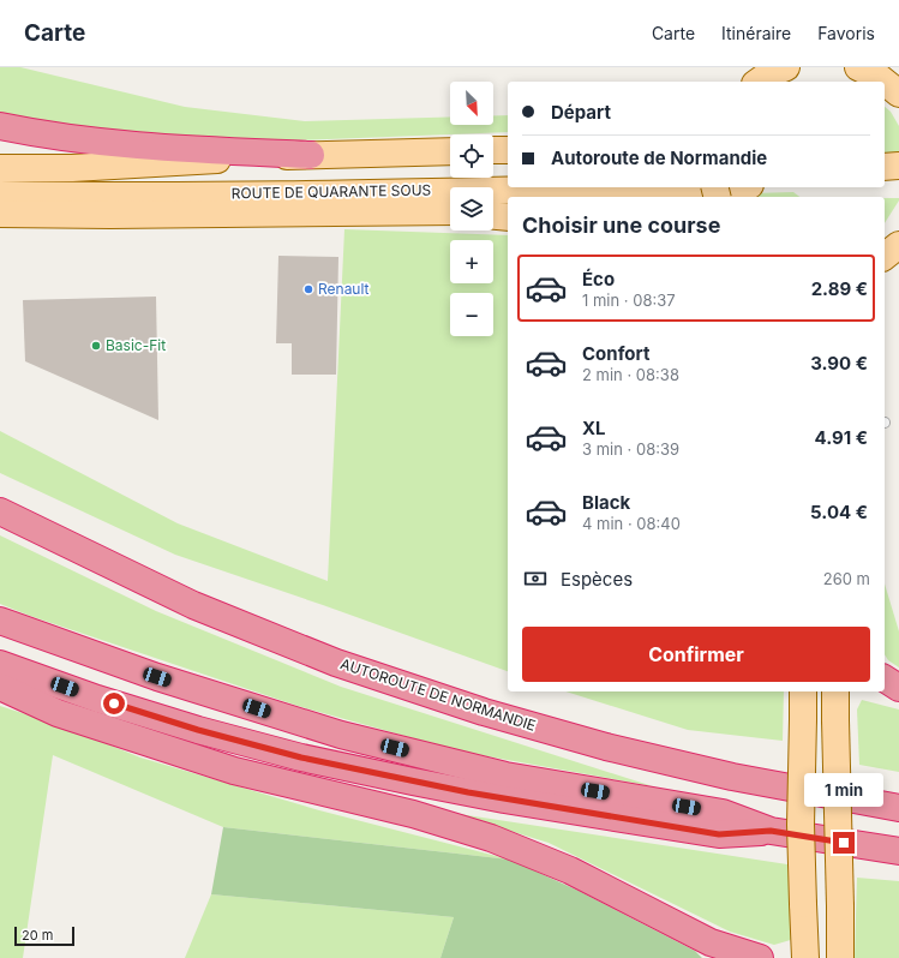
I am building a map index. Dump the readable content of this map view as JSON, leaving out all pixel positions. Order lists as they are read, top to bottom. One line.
{"streets":{"highway":["AUTOROUTE DE NORMANDIE"],"main road":["ROUTE DE QUARANTE SOUS"]},"places":["Renault","Basic-Fit"],"scale_bar":"20 m","north":"bottom right","page":{"header":"Carte","nav":["Carte","Itinéraire","Favoris"],"map_buttons":["+","−"],"banner":["Départ","Autoroute de Normandie"],"heading":"Choisir une course","list":[{"name":"Éco","note":"1 min · 08:37","value":"2.89 €"},{"name":"Confort","note":"2 min · 08:38","value":"3.90 €"},{"name":"XL","note":"3 min · 08:39","value":"4.91 €"},{"name":"Black","note":"4 min · 08:40","value":"5.04 €"}],"pay":["Espèces","260 m"],"buttons":"Confirmer","bubble":"1 min","scale":"20 m"}}
